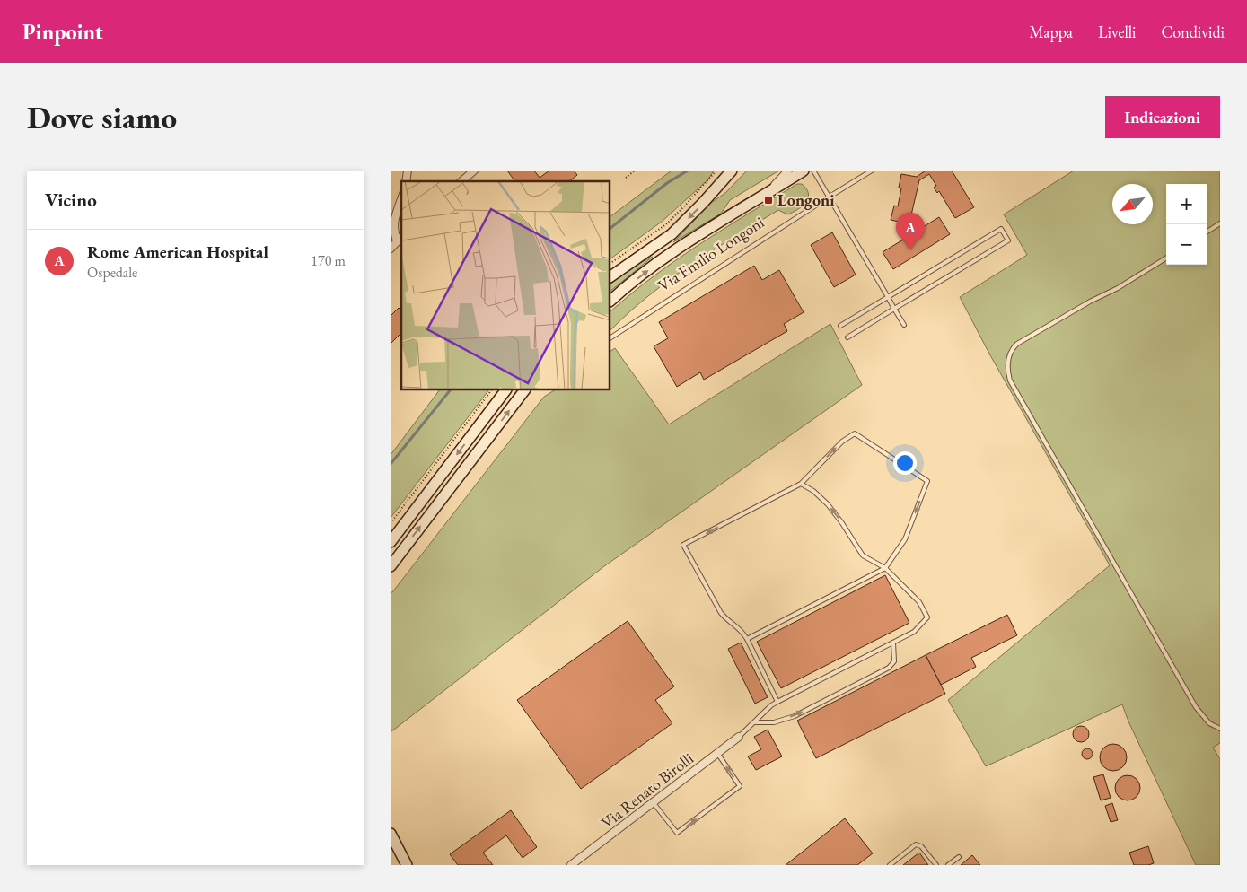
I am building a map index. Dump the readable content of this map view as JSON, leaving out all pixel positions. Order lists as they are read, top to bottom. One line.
{"streets":{"street":["Via Emilio Longoni","Via Renato Birolli"]},"places":{"transit":["Longoni"]},"north":"bottom left","page":{"header":"Pinpoint","nav":["Mappa","Livelli","Condividi"],"buttons":"Indicazioni","title":"Dove siamo","heading":"Vicino","map_buttons":["+","−"],"pins":"A","list":[{"mark":"A","name":"Rome American Hospital","note":"Ospedale","value":"170 m"}]}}
